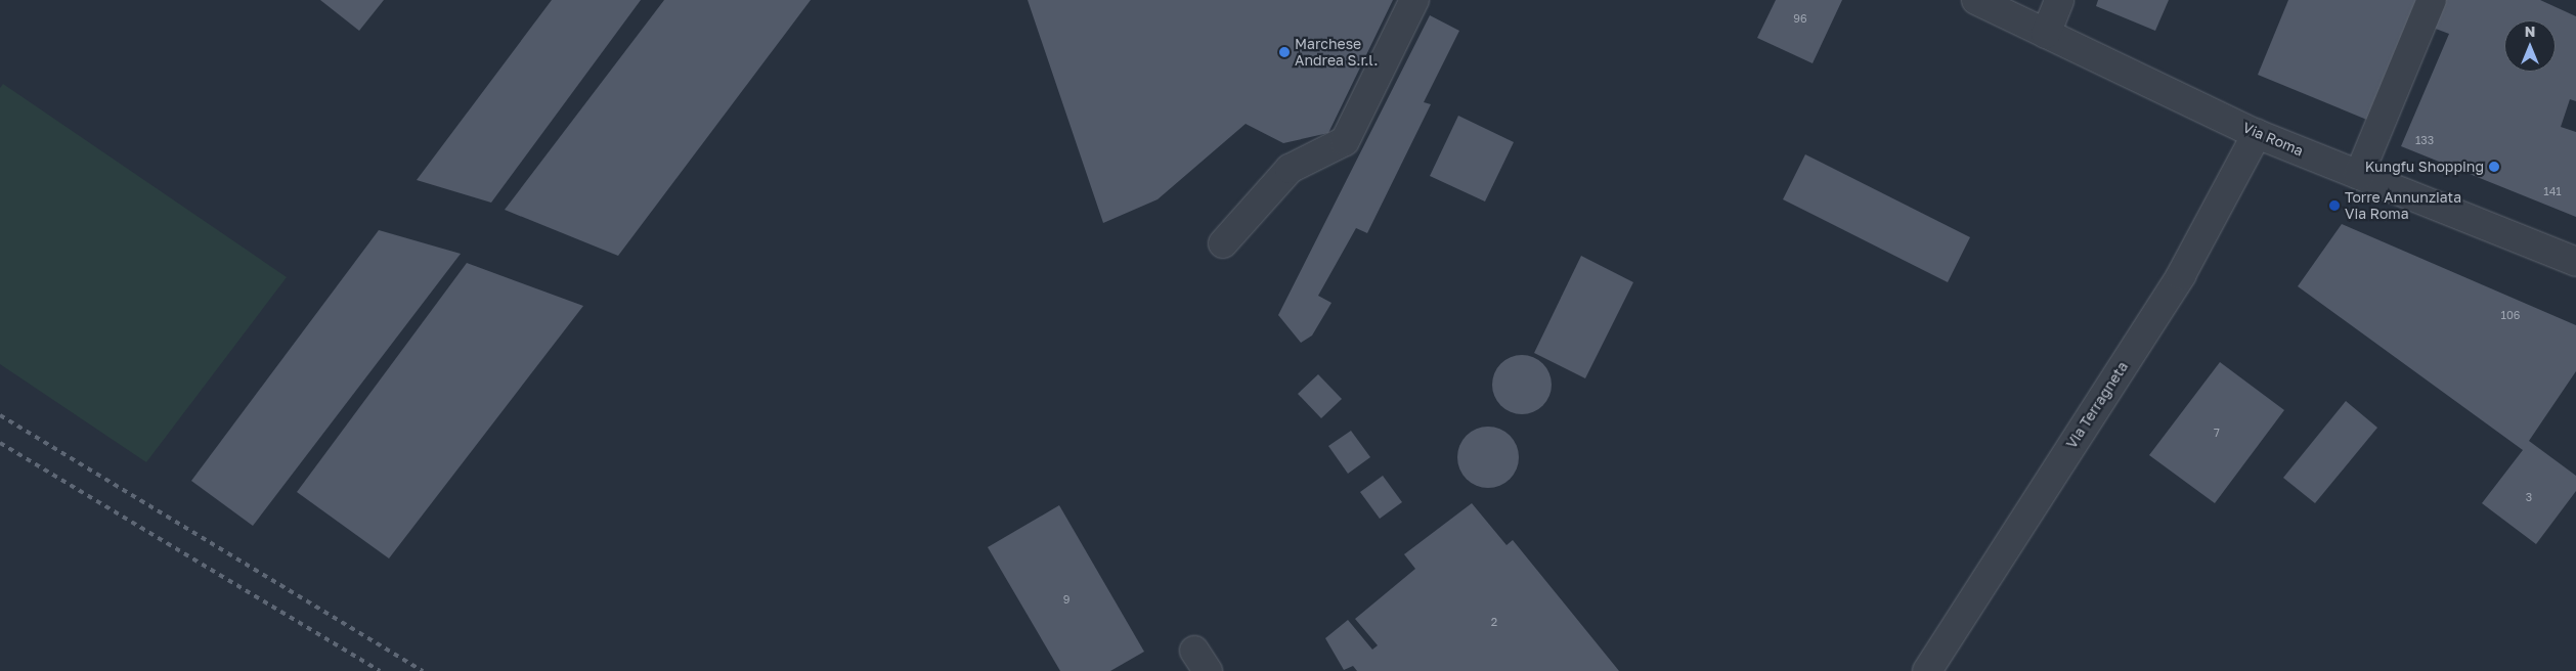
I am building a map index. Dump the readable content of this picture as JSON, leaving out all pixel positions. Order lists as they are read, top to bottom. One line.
{"streets":{"street":["Via Roma","Via Terragneta"]},"crossings":[["Via Roma","Via Terragneta"]],"places":["Marchese Andrea S.r.l.","Kungfu Shopping","Torre Annunziata Via Roma"],"house_numbers":["96","133","141","106","7","3","9","2"],"north":"top"}
